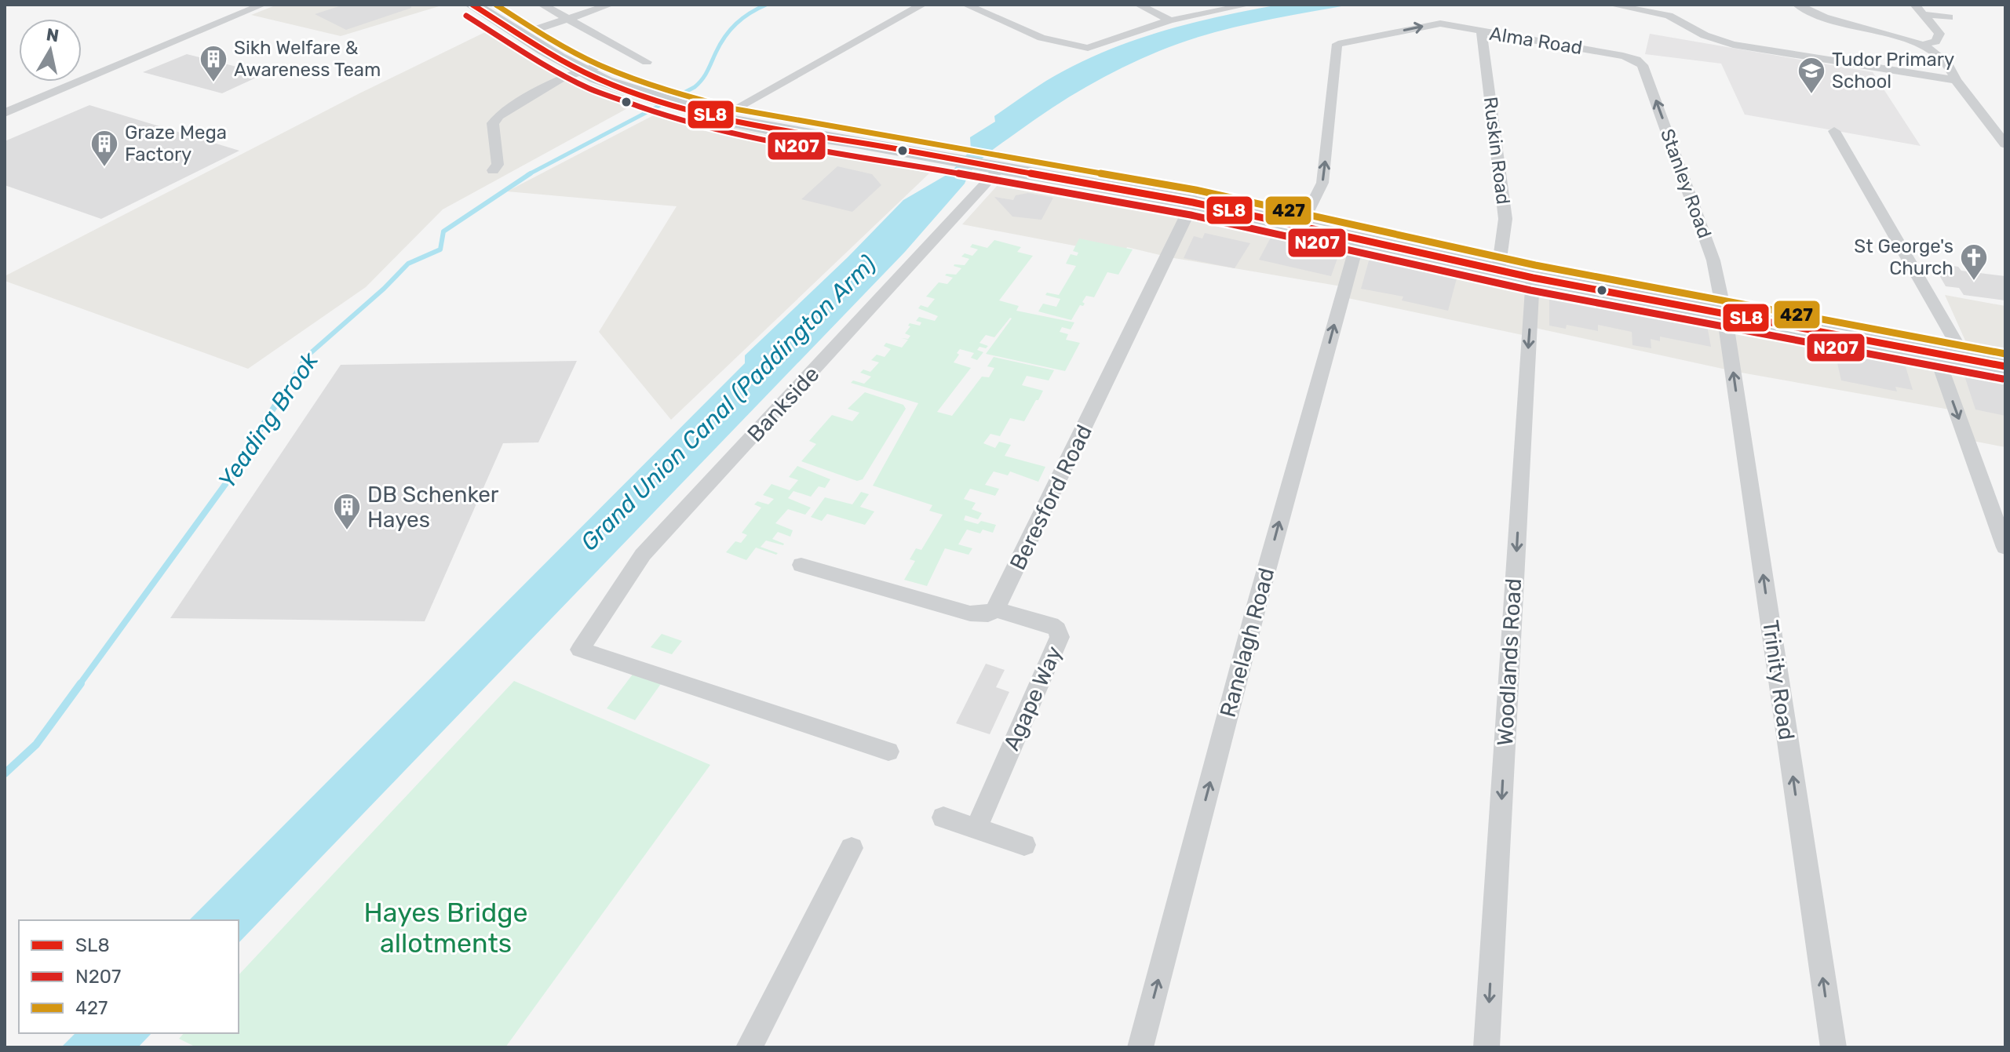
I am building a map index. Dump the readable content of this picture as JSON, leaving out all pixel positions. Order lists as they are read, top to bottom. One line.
{"streets":{"street":["Alma Road","Ruskin Road","Stanley Road","Bankside","Beresford Road","Ranelagh Road","Woodlands Road","Trinity Road","Agape Way"]},"crossings":[["Alma Road","Ruskin Road"],["Alma Road","Stanley Road"],["Stanley Road","Trinity Road"],["Beresford Road","Agape Way"]],"one_way":["Stanley Road","Ranelagh Road","Woodlands Road","Trinity Road"],"water":["Grand Union Canal (Paddington Arm)","Yeading Brook"],"parks":["Hayes Bridge allotments"],"places":{"building":["Sikh Welfare & Awareness Team","Graze Mega Factory","DB Schenker Hayes"],"school or university":["Tudor Primary School"],"church":["St George's Church"]},"lines":["transit line SL8","transit line 427","transit line N207"],"legend":["SL8","N207","427"],"north":"top"}
